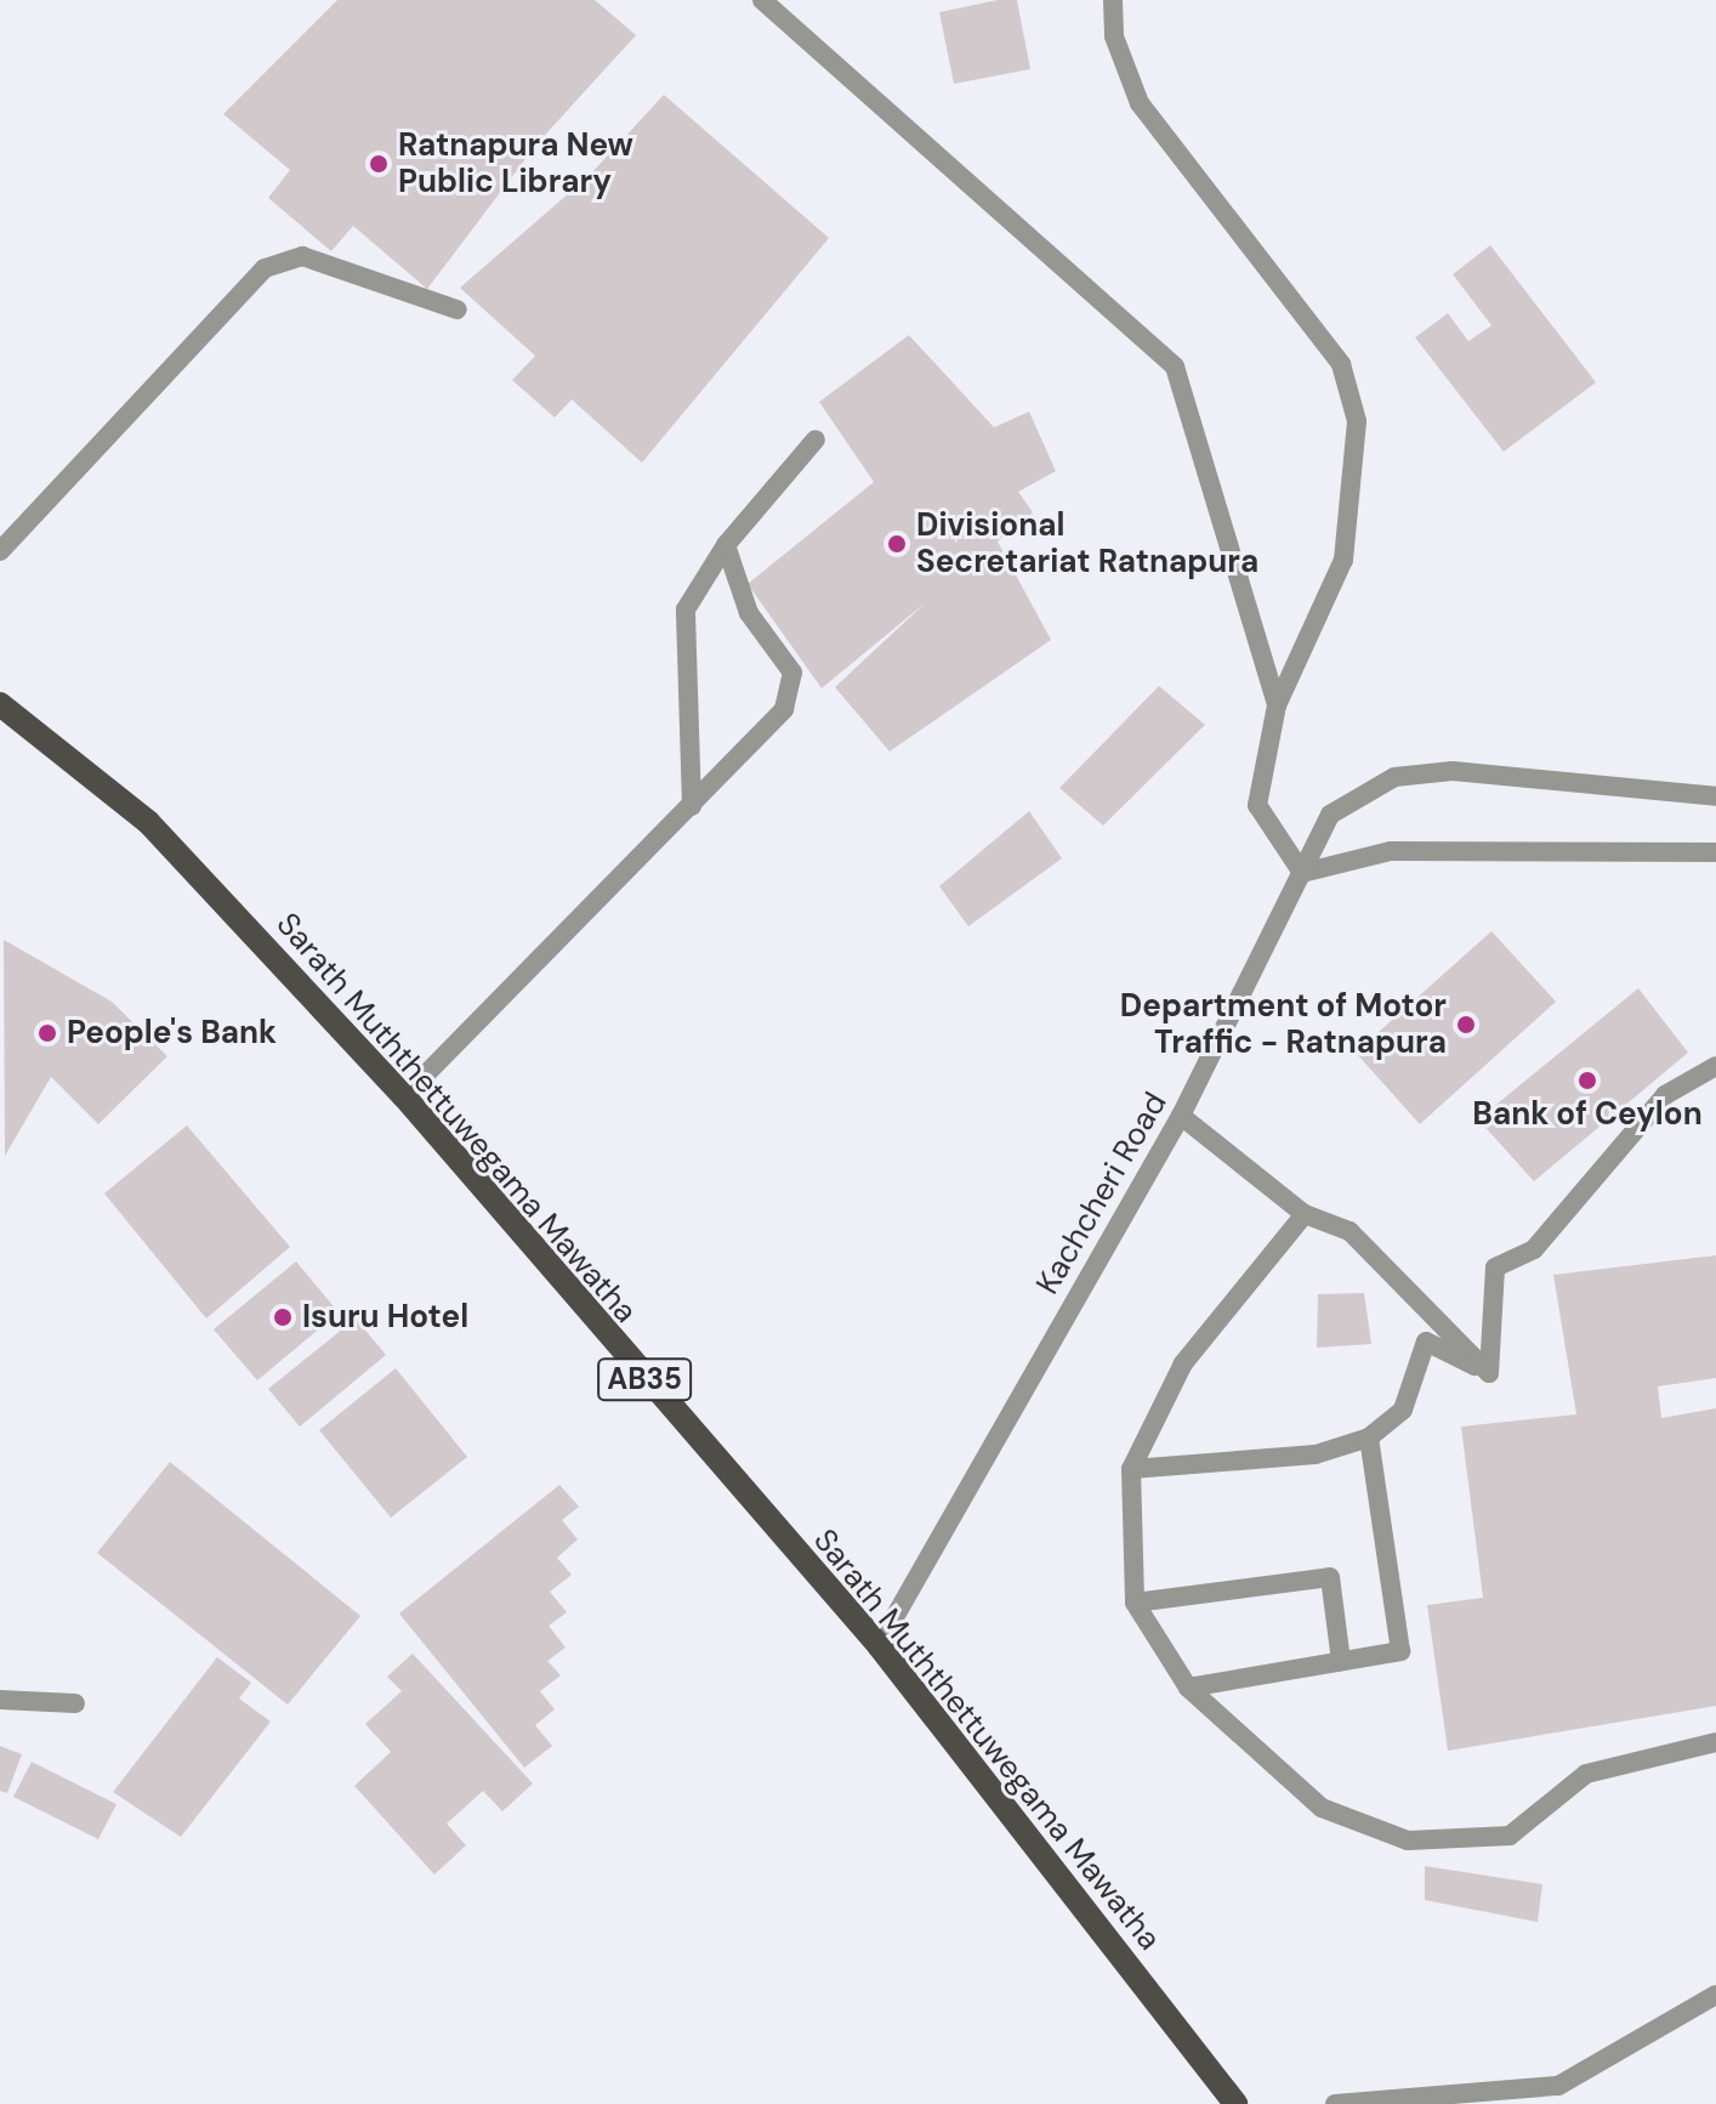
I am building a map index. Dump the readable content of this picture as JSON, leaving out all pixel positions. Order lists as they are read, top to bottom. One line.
{"streets":{"main road":["Sarath Muththettuwegama Mawatha","AB35"],"street":["Kachcheri Road"]},"crossings":[["Sarath Muththettuwegama Mawatha","Kachcheri Road"]],"places":["Ratnapura New Public Library","Divisional Secretariat Ratnapura","Department of Motor Traffic - Ratnapura","People's Bank","Bank of Ceylon","Isuru Hotel"]}
